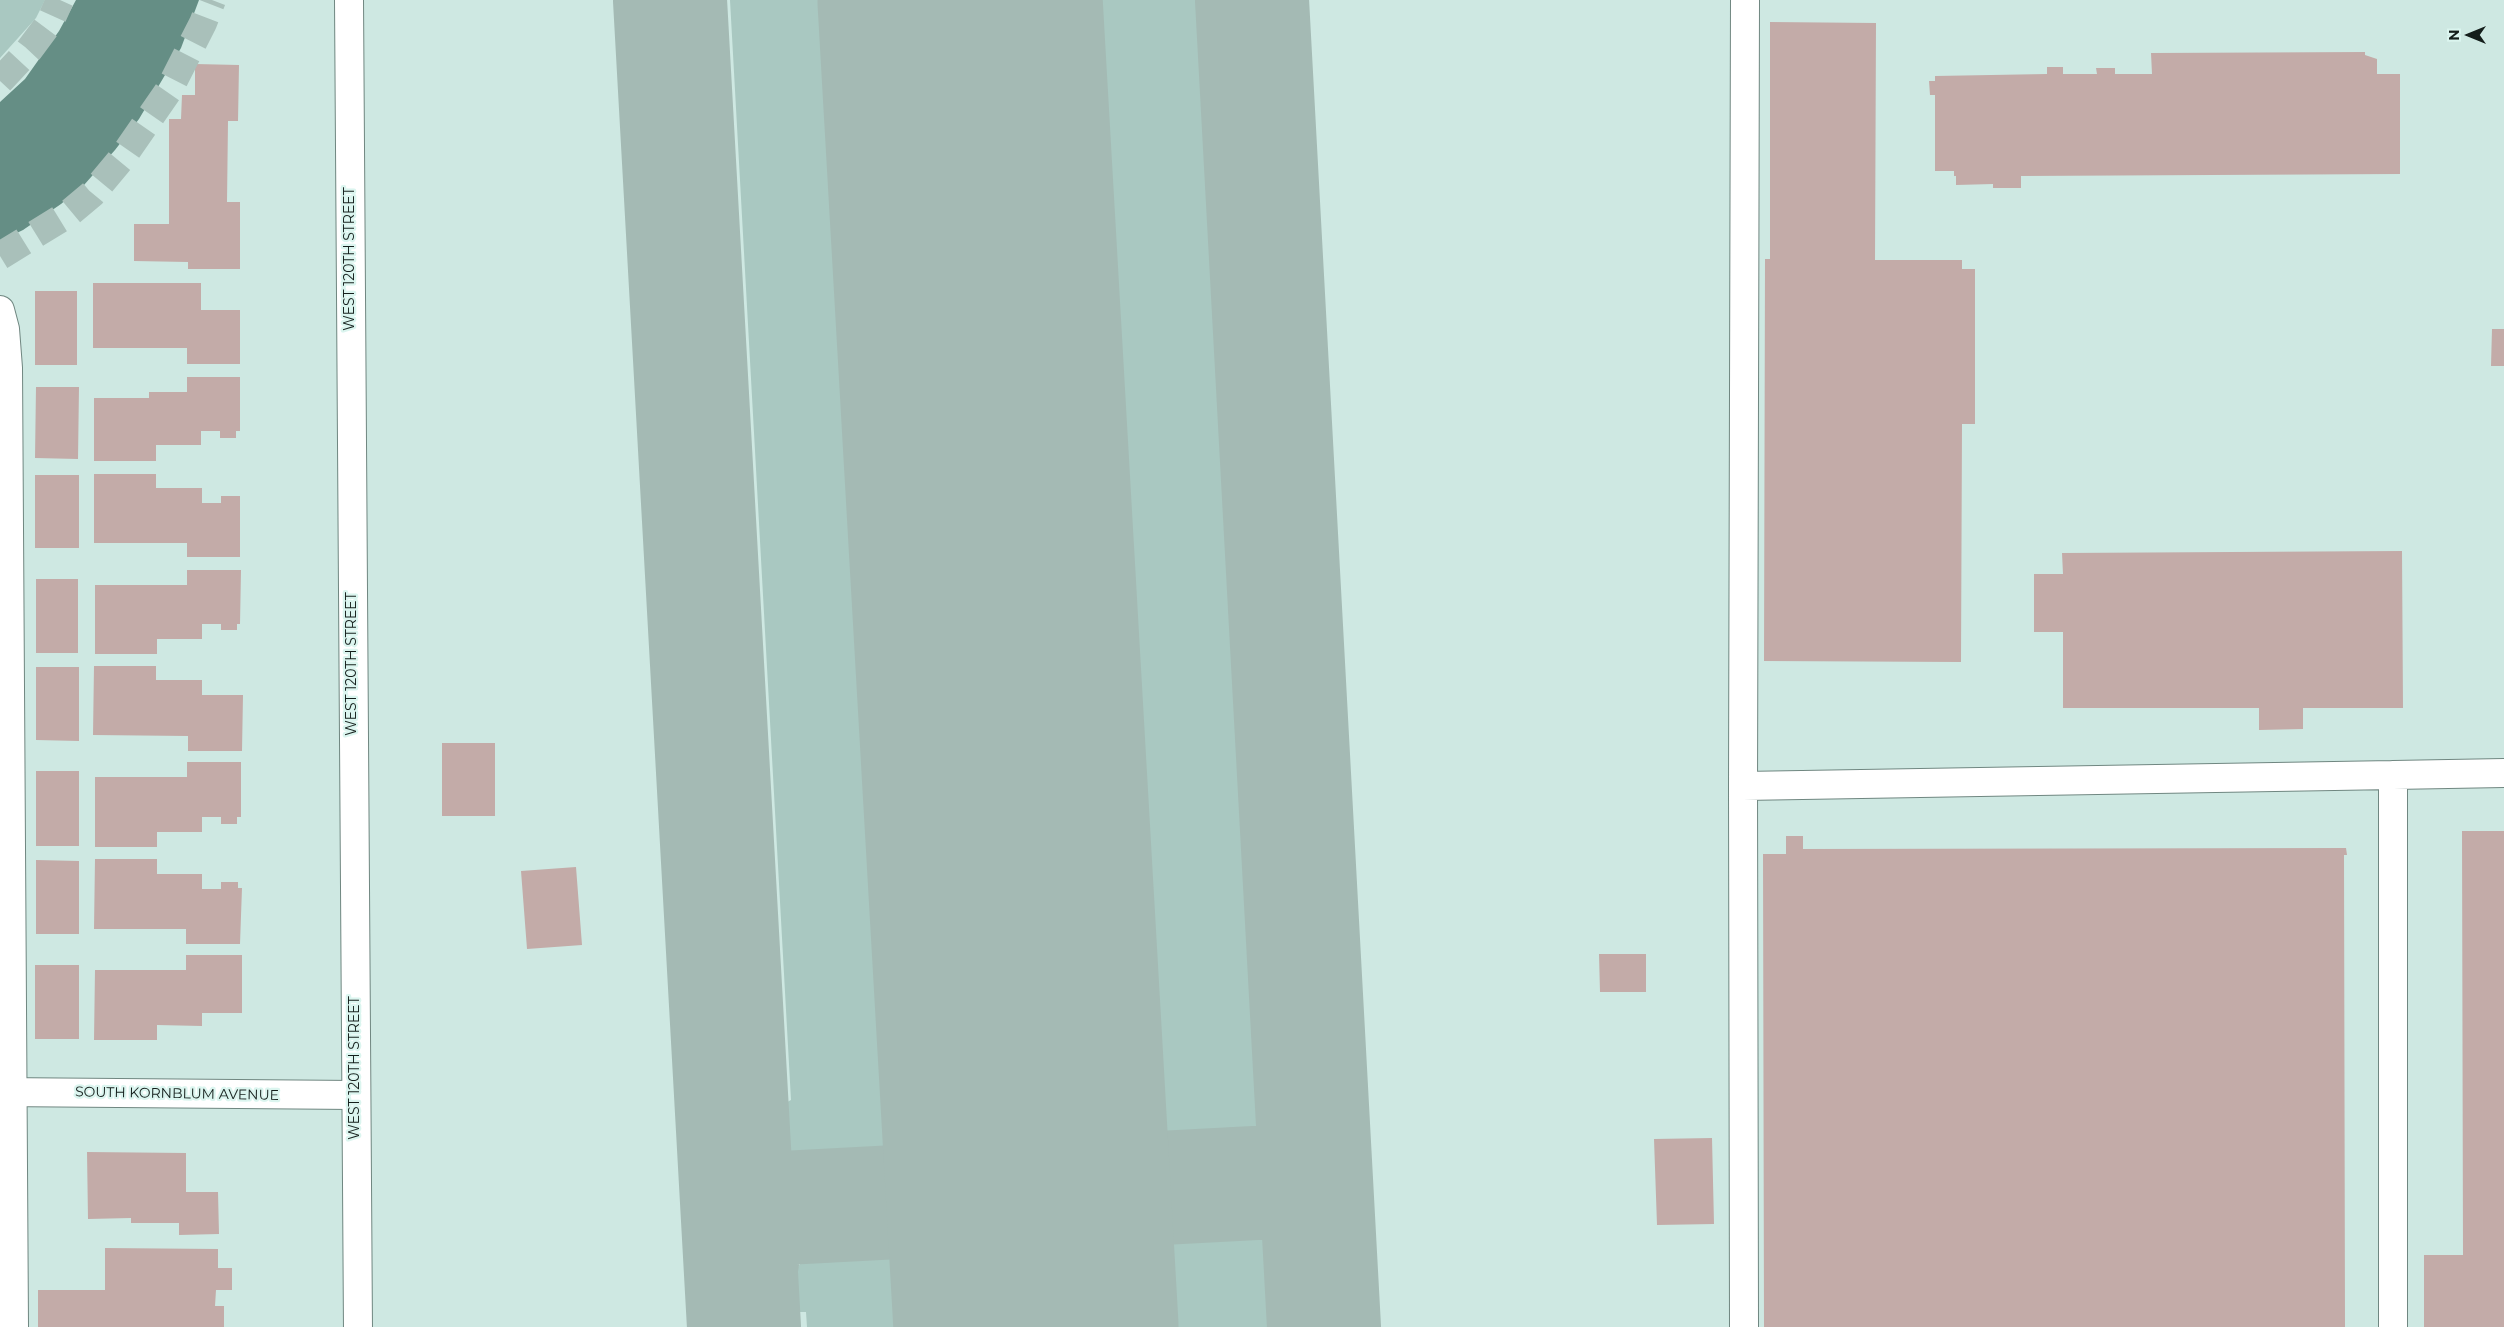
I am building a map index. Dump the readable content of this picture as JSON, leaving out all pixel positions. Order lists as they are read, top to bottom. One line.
{"streets":{"main road":["WEST 120TH STREET","SOUTH KORNBLUM AVENUE"]},"crossings":[["WEST 120TH STREET","SOUTH KORNBLUM AVENUE"]],"north":"left"}
